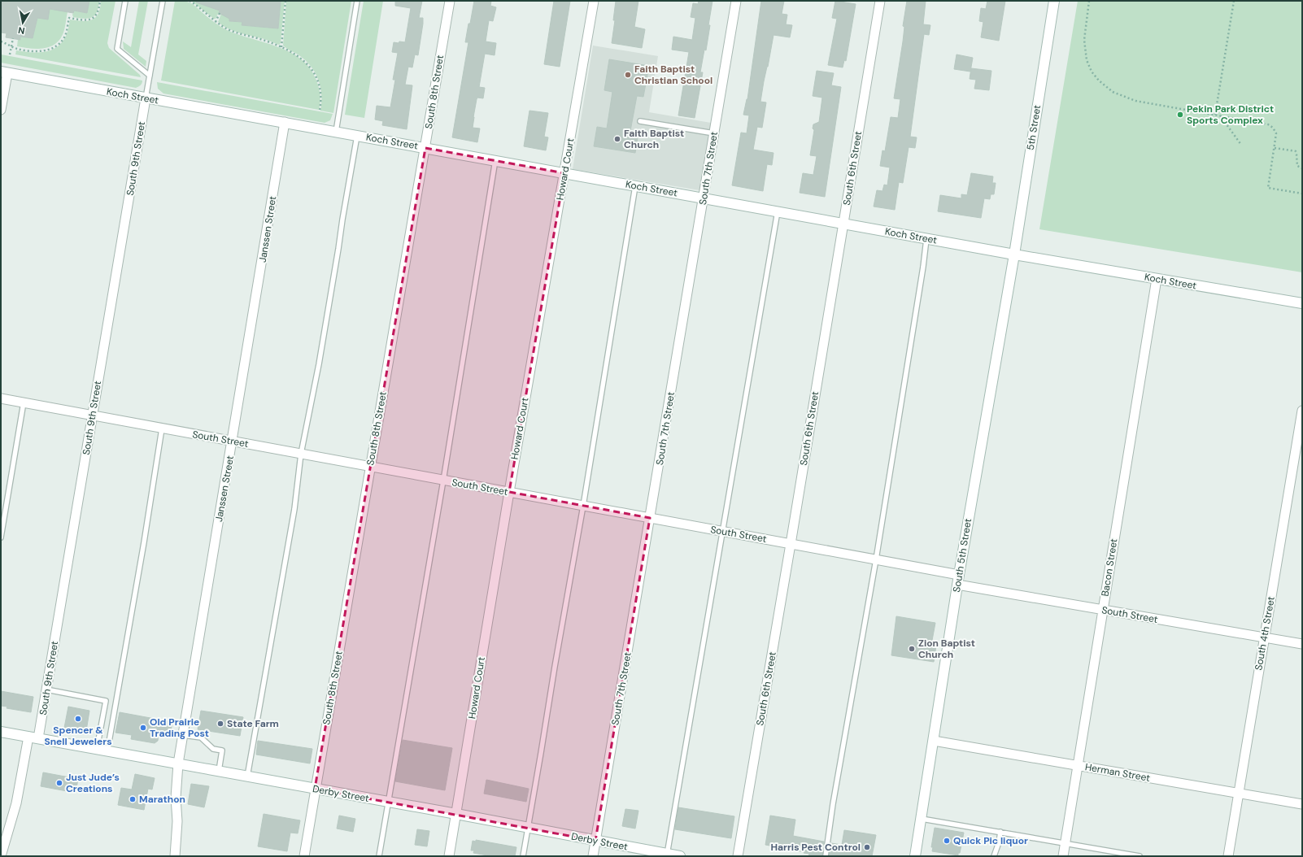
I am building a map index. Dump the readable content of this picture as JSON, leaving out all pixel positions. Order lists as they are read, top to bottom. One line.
{"streets":{"street":["South 8th Street","Koch Street","5th Street","South 9th Street","South 7th Street","South 6th Street","Howard Court","Janssen Street","South Street","South 5th Street","Bacon Street","South 4th Street","Herman Street","Derby Street"]},"crossings":[["South 8th Street","Koch Street"],["South 8th Street","South Street"],["South 8th Street","Derby Street"],["Koch Street","5th Street"],["Koch Street","South 9th Street"],["Koch Street","South 7th Street"],["Koch Street","South 6th Street"],["Koch Street","Howard Court"],["Koch Street","Janssen Street"],["Koch Street","South 5th Street"],["Koch Street","Bacon Street"],["5th Street","South 5th Street"],["South 9th Street","South Street"],["South 9th Street","Derby Street"],["South 7th Street","South Street"],["South 7th Street","Derby Street"],["South 6th Street","South Street"],["Howard Court","South Street"],["Howard Court","Derby Street"],["Janssen Street","South Street"],["Janssen Street","Derby Street"],["South Street","South 5th Street"],["South Street","Bacon Street"],["South Street","South 4th Street"],["South 5th Street","Herman Street"],["Bacon Street","Herman Street"],["South 4th Street","Herman Street"]],"places":["Faith Baptist Christian School","Pekin Park District Sports Complex","Faith Baptist Church","Zion Baptist Church","Spencer & Snell Jewelers","State Farm","Old Prairie Trading Post","Just Jude’s Creations","Marathon","Quick Pic liquor","Harris Pest Control"],"north":"bottom"}
